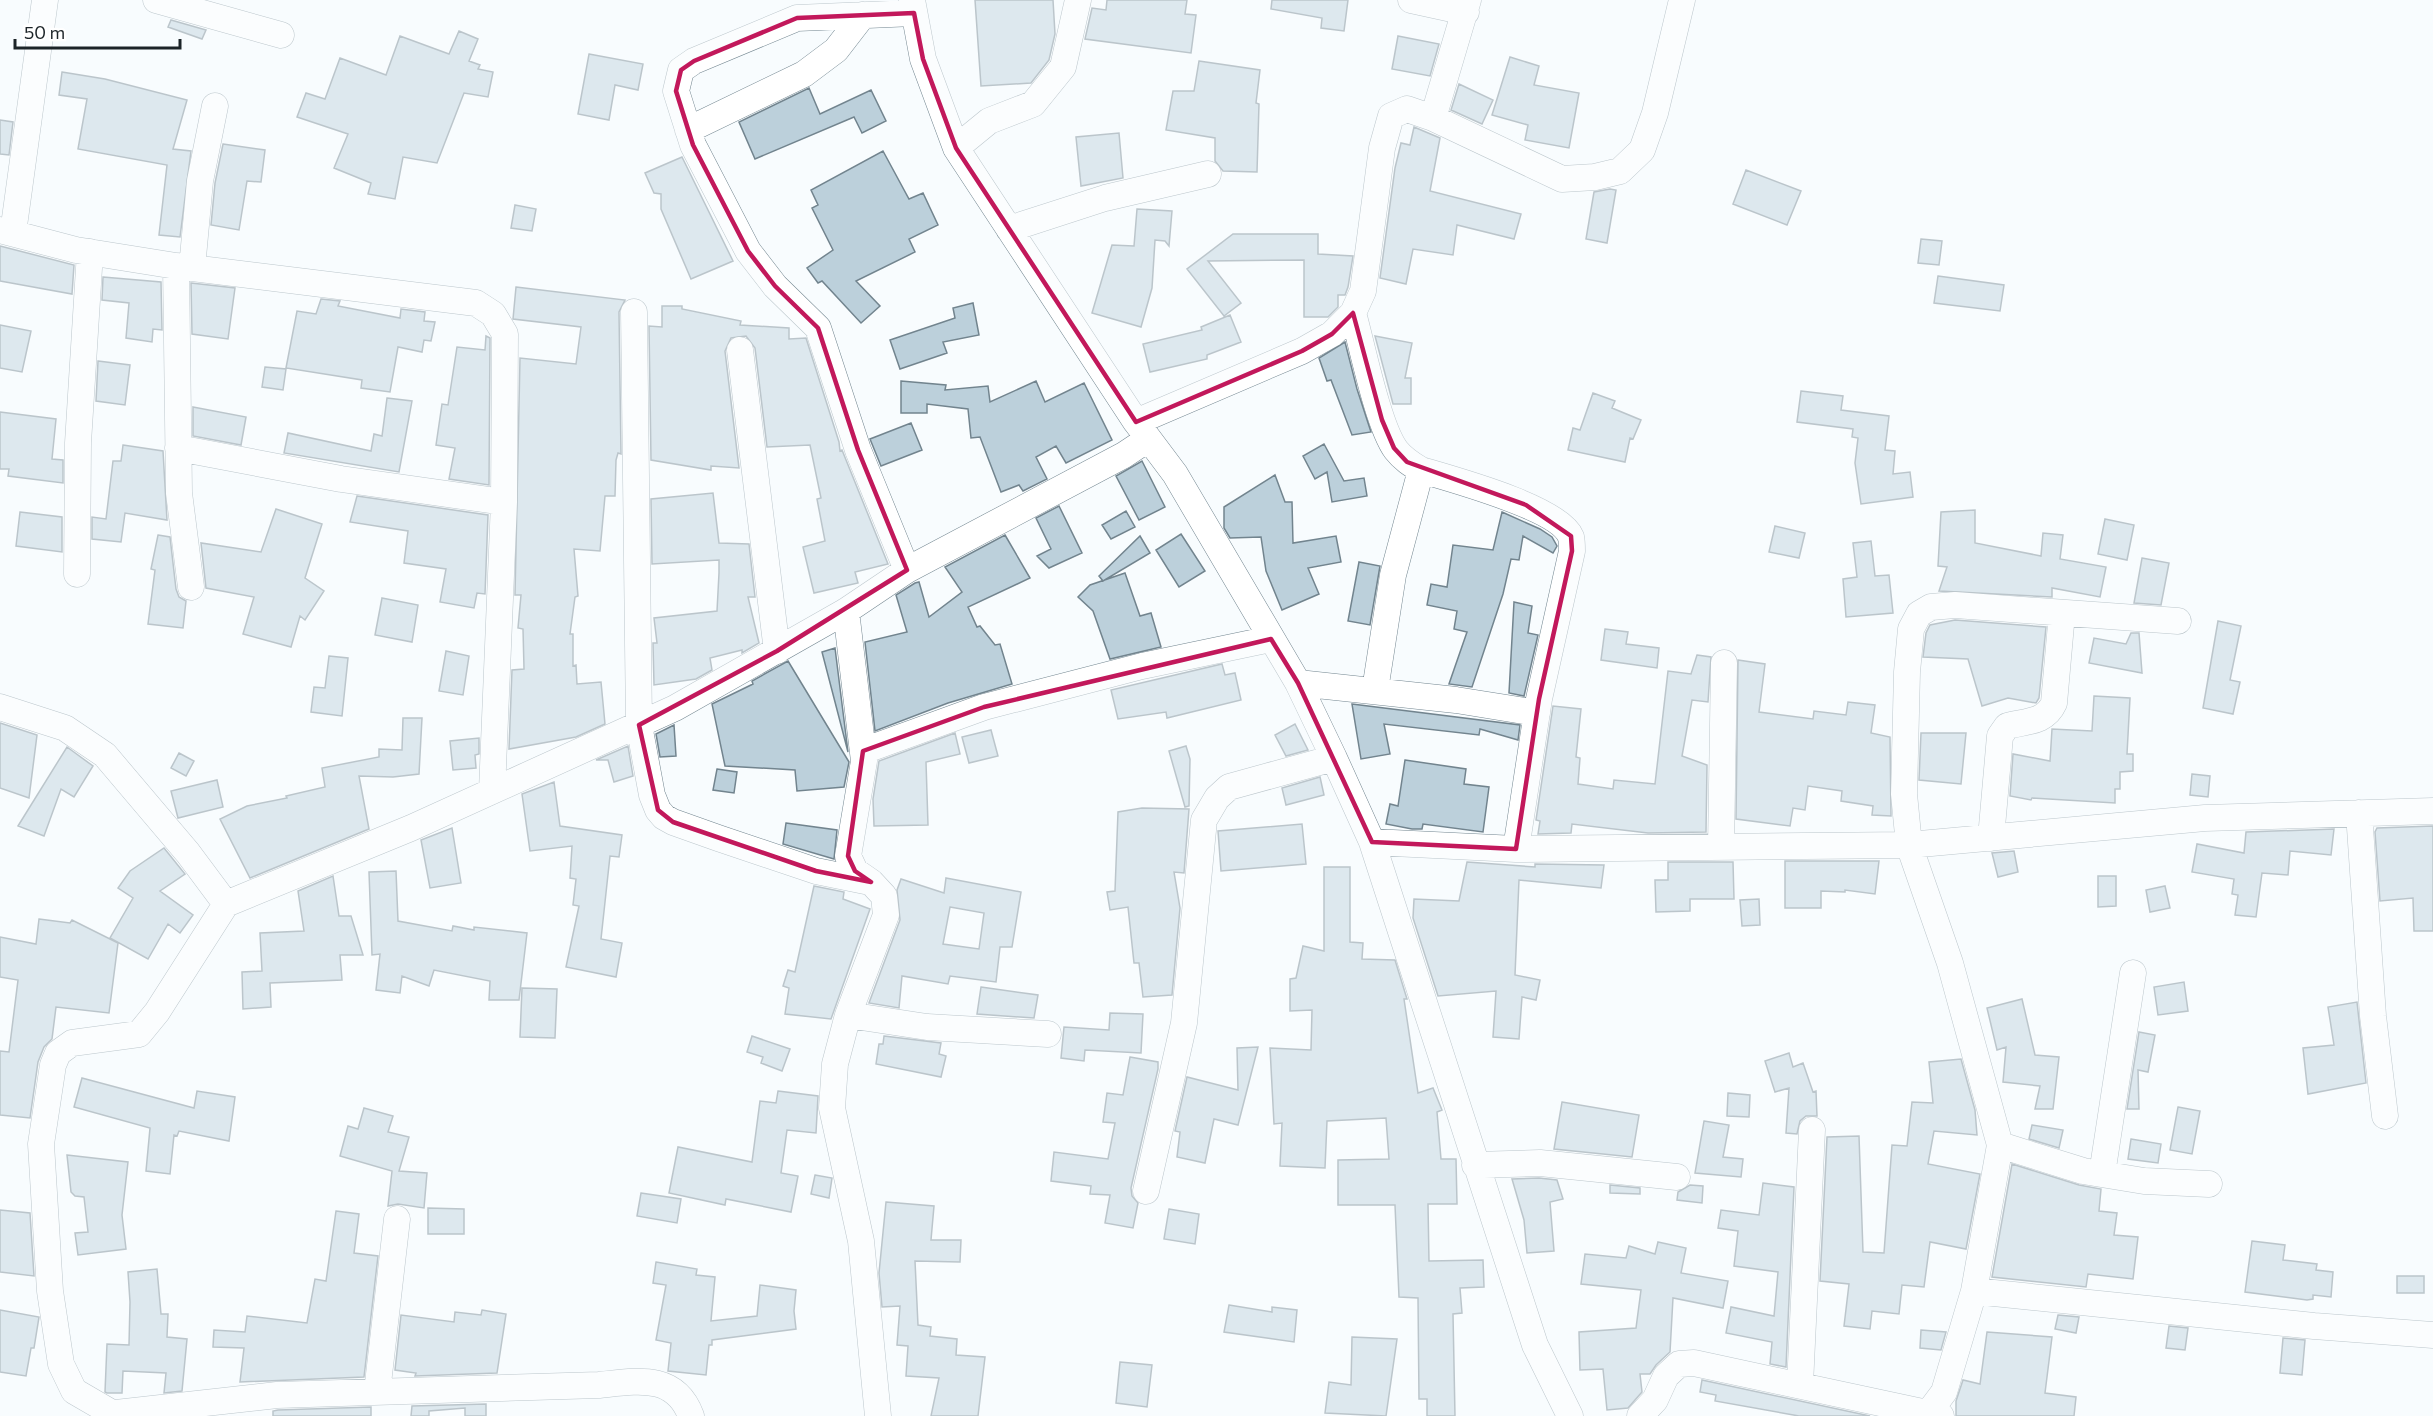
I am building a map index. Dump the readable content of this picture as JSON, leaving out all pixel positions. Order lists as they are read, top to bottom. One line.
{"scale_bar":"50 m"}
